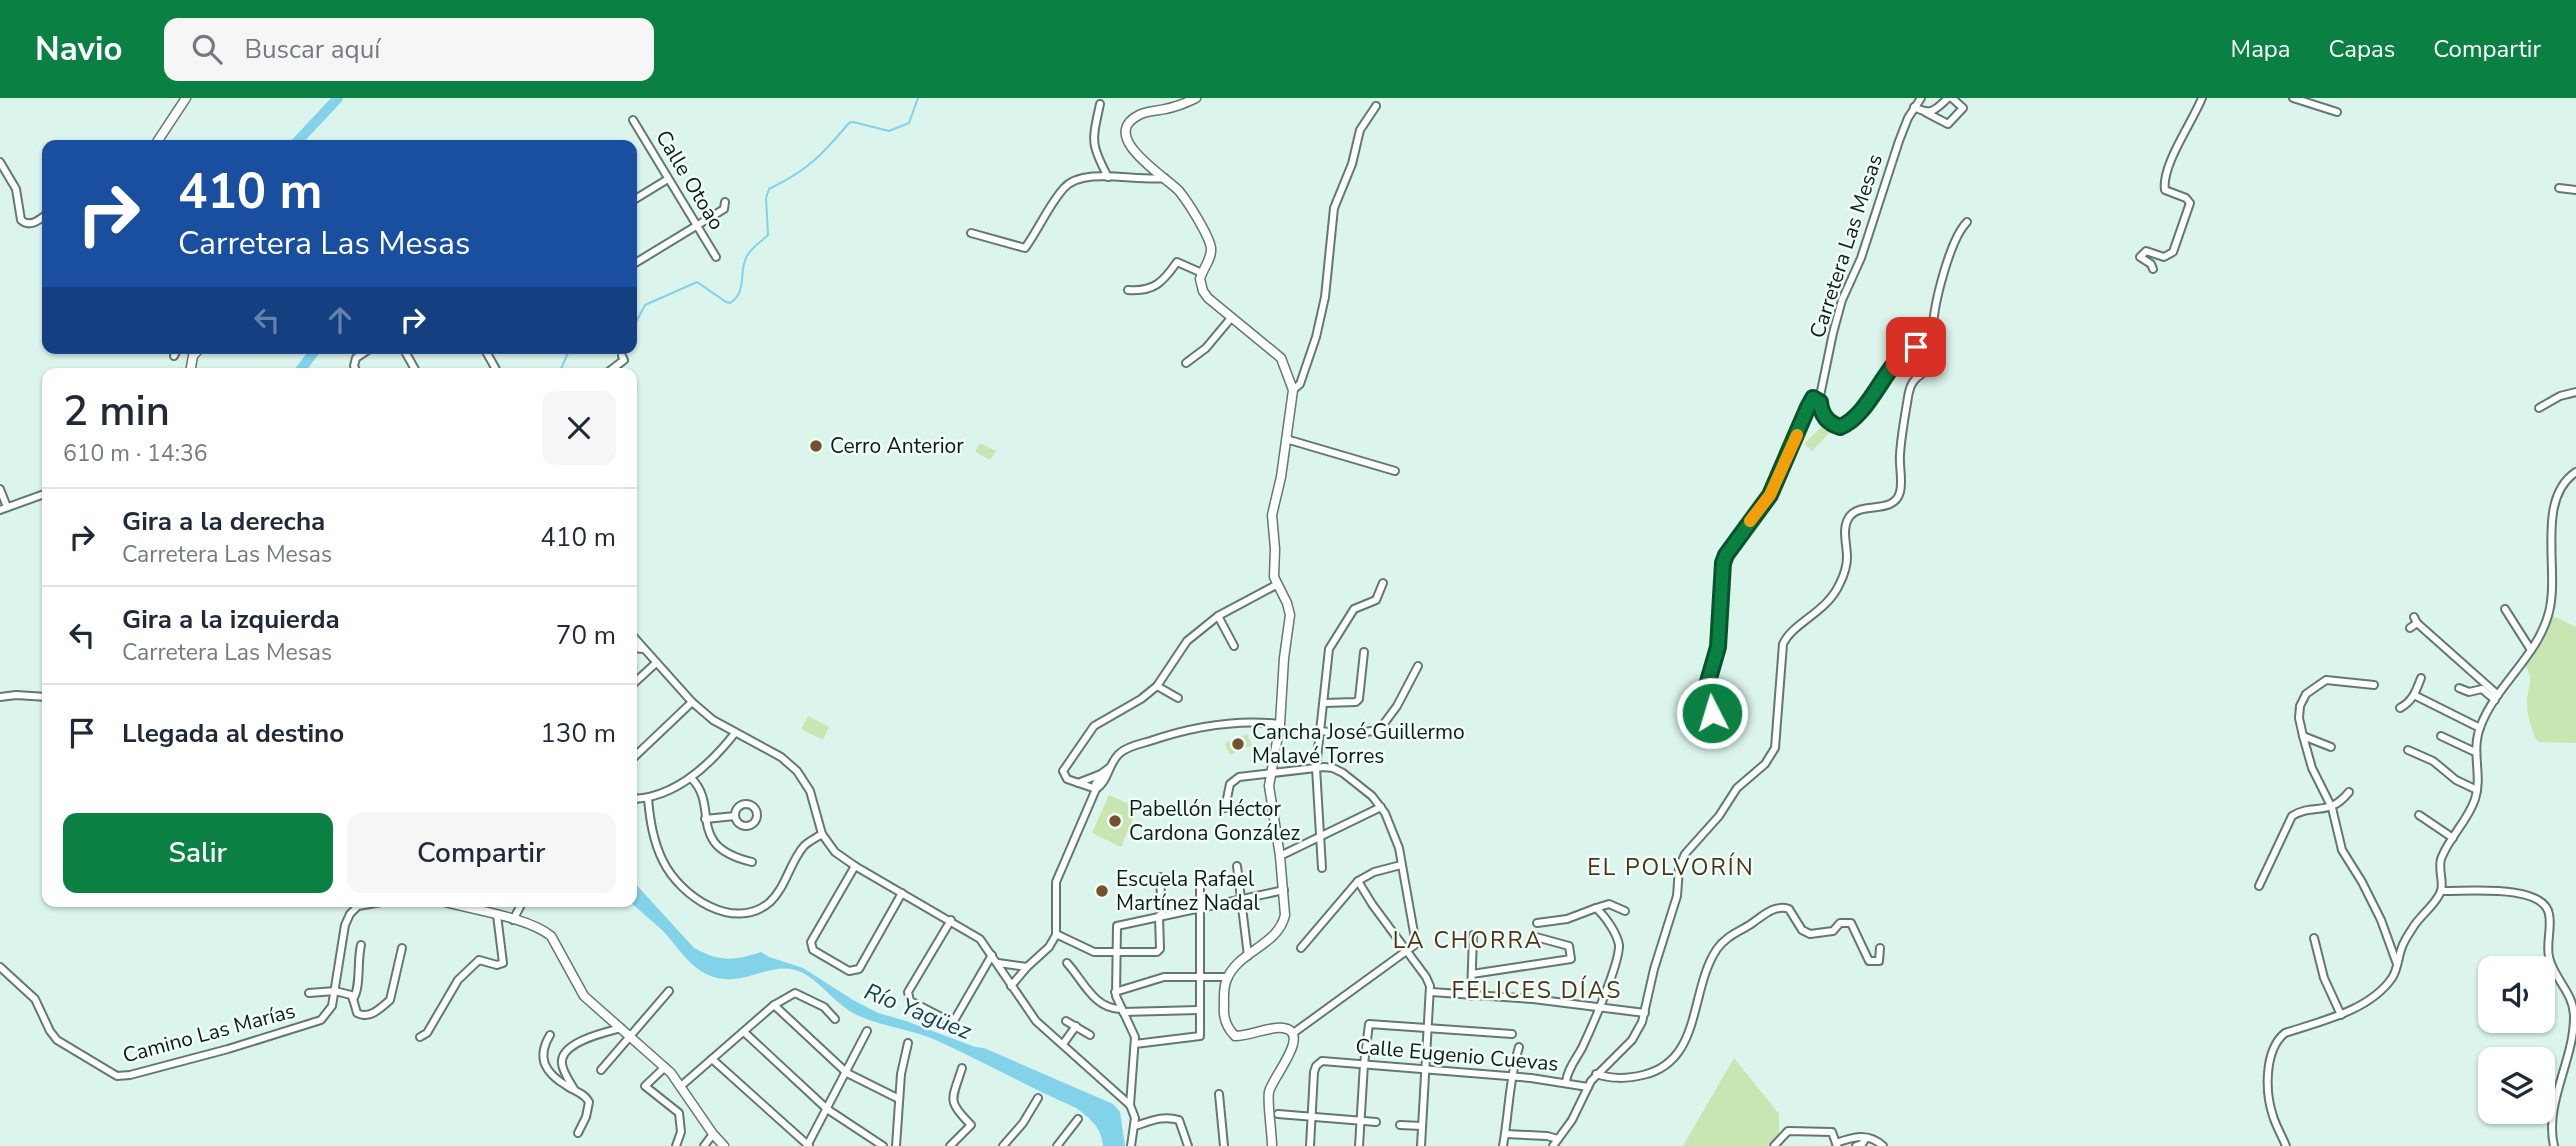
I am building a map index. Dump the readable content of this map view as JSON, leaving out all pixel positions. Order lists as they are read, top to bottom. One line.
{"streets":{"street":["Calle Otoao","Carretera Las Mesas","Camino Las Marías","Calle Eugenio Cuevas"]},"districts":["EL POLVORÍN","LA CHORRA","FELICES DÍAS"],"water":["Río Yagüez"],"places":["Cerro Anterior","Cancha José Guillermo Malavé Torres","Pabellón Héctor Cardona González","Escuela Rafael Martínez Nadal"],"page":{"header":"Navio","search":"Buscar aquí","nav":["Mapa","Capas","Compartir"],"turn":["410 m","Carretera Las Mesas"],"heading":["2 min","610 m · 14:36"],"list":[{"name":"Gira a la derecha","note":"Carretera Las Mesas","value":"410 m"},{"name":"Gira a la izquierda","note":"Carretera Las Mesas","value":"70 m"},{"name":"Llegada al destino","value":"130 m"}],"buttons":["Salir","Compartir"]}}
